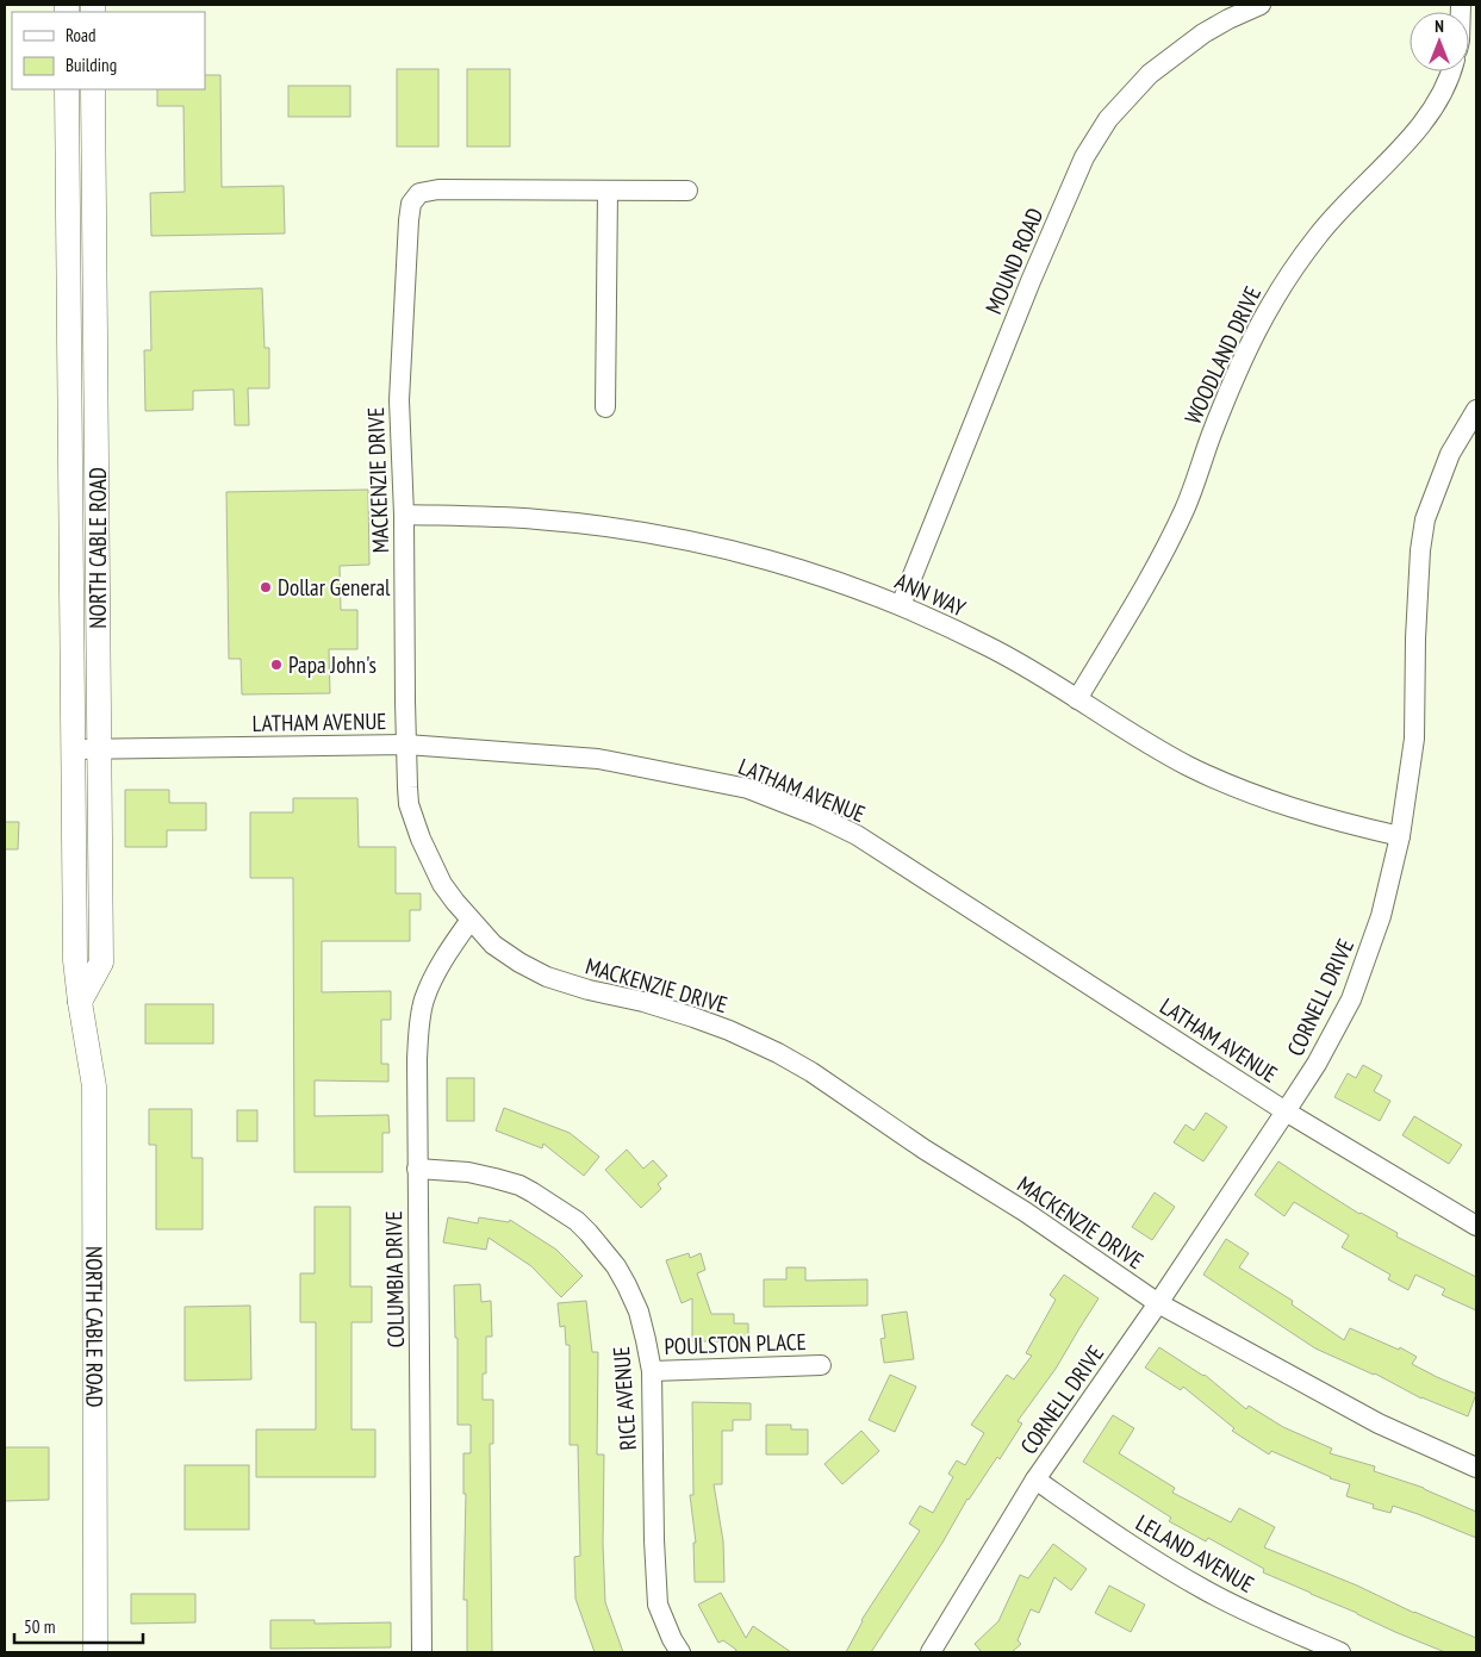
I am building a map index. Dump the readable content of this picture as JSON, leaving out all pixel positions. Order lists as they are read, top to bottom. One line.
{"streets":{"street":["MOUND ROAD","WOODLAND DRIVE","MACKENZIE DRIVE","NORTH CABLE ROAD","ANN WAY","LATHAM AVENUE","CORNELL DRIVE","COLUMBIA DRIVE","POULSTON PLACE","RICE AVENUE","LELAND AVENUE"]},"crossings":[["MOUND ROAD","ANN WAY"],["WOODLAND DRIVE","ANN WAY"],["MACKENZIE DRIVE","ANN WAY"],["MACKENZIE DRIVE","LATHAM AVENUE"],["MACKENZIE DRIVE","CORNELL DRIVE"],["MACKENZIE DRIVE","COLUMBIA DRIVE"],["NORTH CABLE ROAD","LATHAM AVENUE"],["ANN WAY","CORNELL DRIVE"],["LATHAM AVENUE","CORNELL DRIVE"],["CORNELL DRIVE","LELAND AVENUE"],["COLUMBIA DRIVE","RICE AVENUE"],["POULSTON PLACE","RICE AVENUE"]],"places":["Dollar General","Papa John's"],"legend":["Road","Building"],"scale_bar":"50 m","north":"top"}
